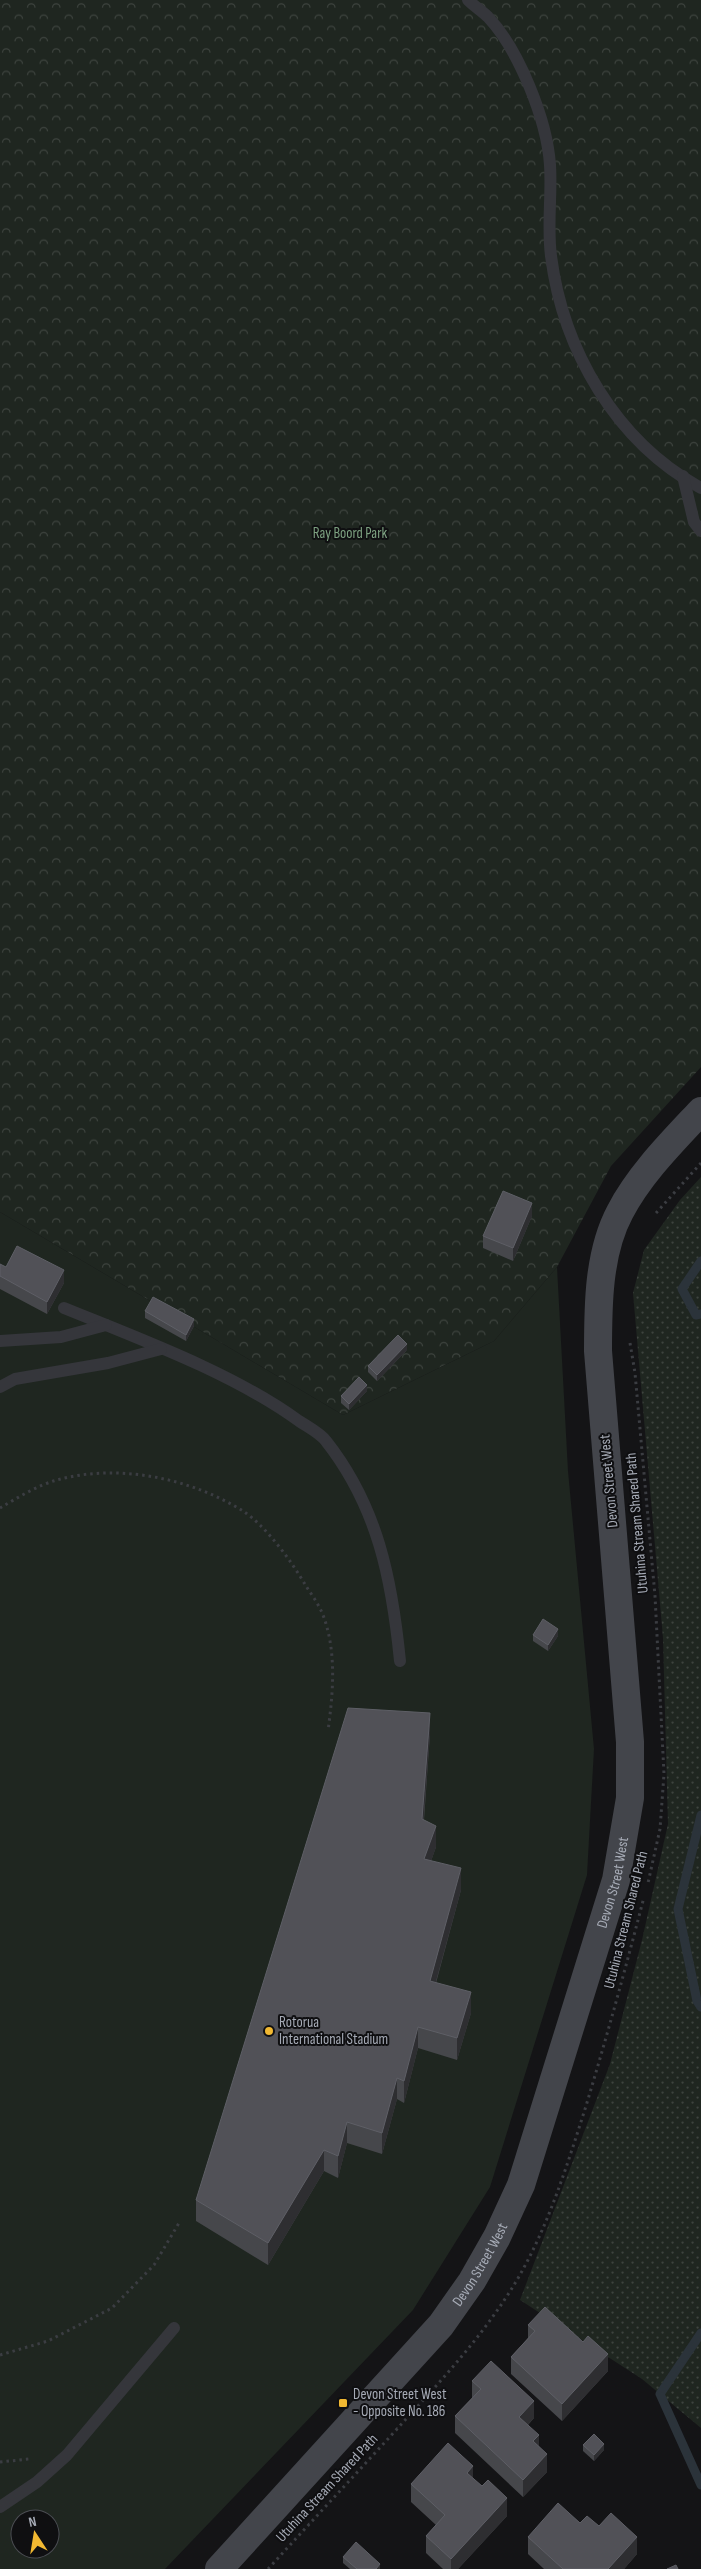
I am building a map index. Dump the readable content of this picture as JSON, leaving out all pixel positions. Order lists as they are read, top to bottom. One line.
{"streets":{"main road":["Devon Street West"],"path":["Utuhina Stream Shared Path"]},"parks":["Ray Boord Park"],"places":{"other":["Rotorua International Stadium"],"transit":["Devon Street West - Opposite No. 186"]},"north":"top"}
